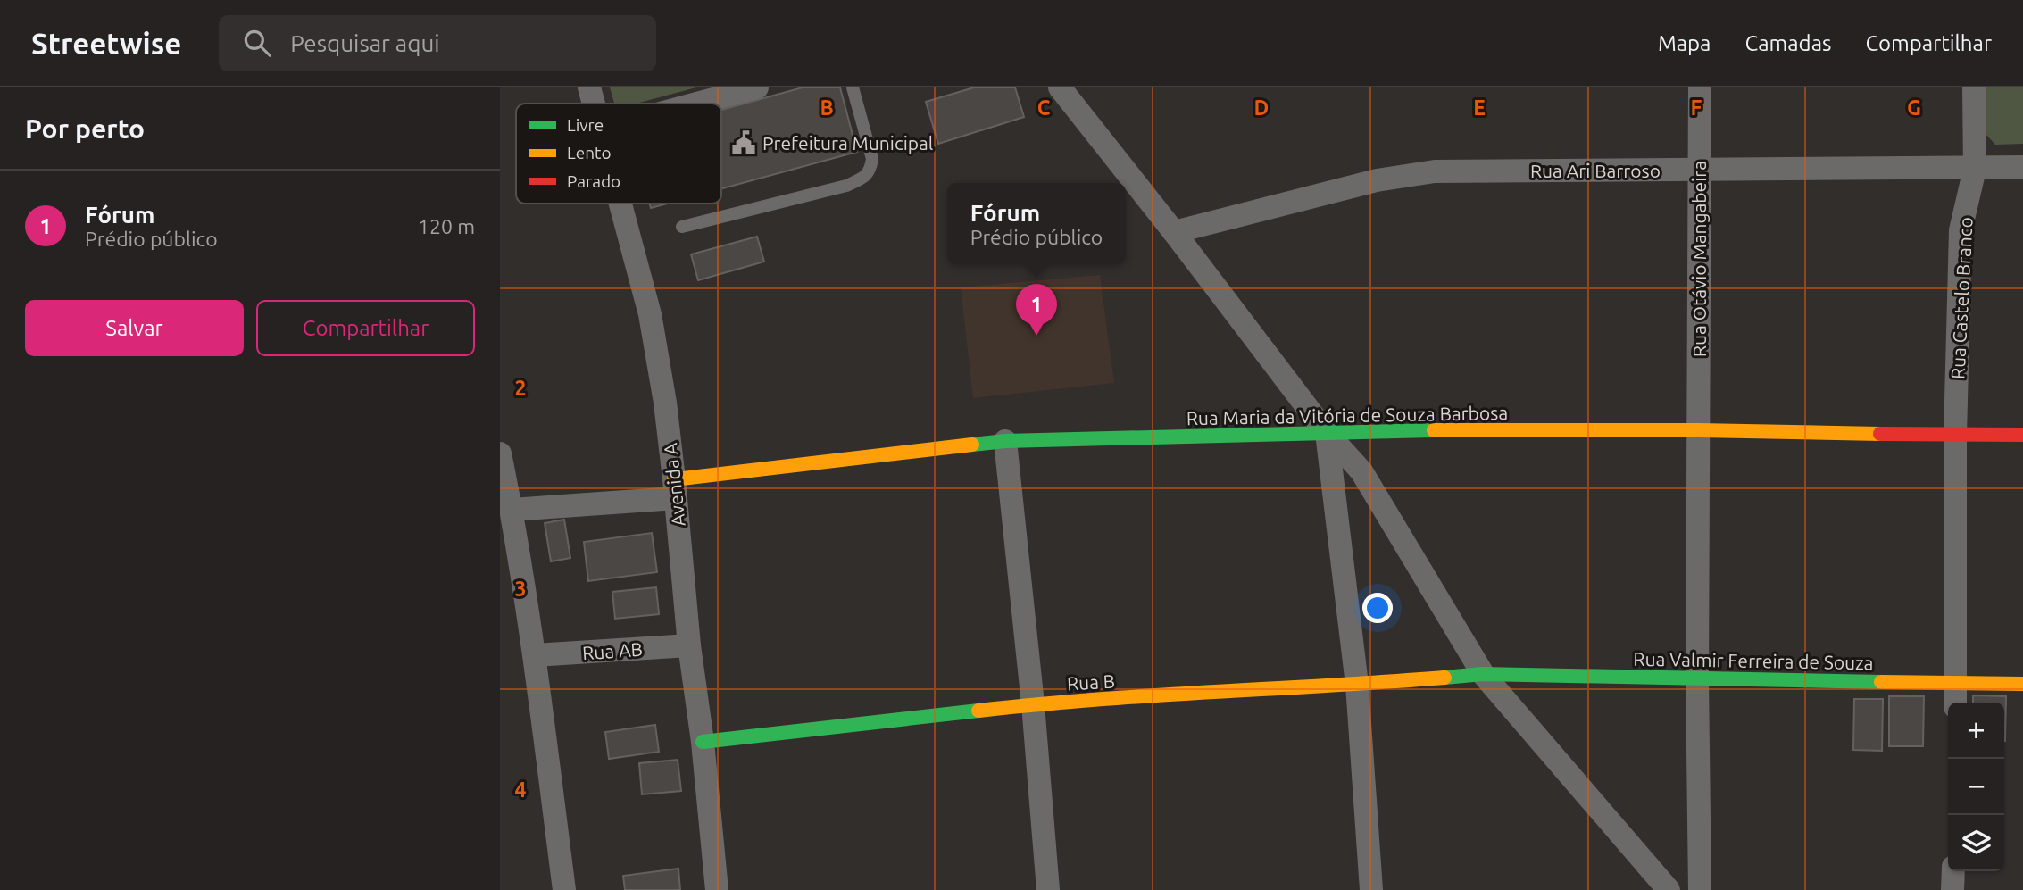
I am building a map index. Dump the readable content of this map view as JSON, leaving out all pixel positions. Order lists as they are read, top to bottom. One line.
{"streets":{"street":["Rua Ari Barroso","Rua Otávio Mangabeira","Rua Castelo Branco","Rua Maria da Vitória de Souza Barbosa","Avenida A","Rua AB","Rua Valmir Ferreira de Souza","Rua B"]},"crossings":[["Rua Ari Barroso","Rua Otávio Mangabeira"],["Rua Ari Barroso","Rua Castelo Branco"],["Rua Otávio Mangabeira","Rua Maria da Vitória de Souza Barbosa"],["Rua Otávio Mangabeira","Rua Valmir Ferreira de Souza"],["Rua Castelo Branco","Rua Maria da Vitória de Souza Barbosa"],["Rua Castelo Branco","Rua Valmir Ferreira de Souza"],["Rua Maria da Vitória de Souza Barbosa","Avenida A"],["Avenida A","Rua AB"],["Avenida A","Rua B"],["Rua Valmir Ferreira de Souza","Rua B"]],"places":{"public building":["Prefeitura Municipal"]},"legend":["Livre","Lento","Parado"],"page":{"header":"Streetwise","search":"Pesquisar aqui","nav":["Mapa","Camadas","Compartilhar"],"heading":"Por perto","list":[{"mark":"1","name":"Fórum","note":"Prédio público","value":"120 m"}],"popup":["Fórum","Prédio público"],"buttons":["Salvar","Compartilhar"],"pins":"1","map_buttons":["+","−"]},"grid":{"columns":["B","C","D","E","F","G"],"rows":["2","3","4"]}}
